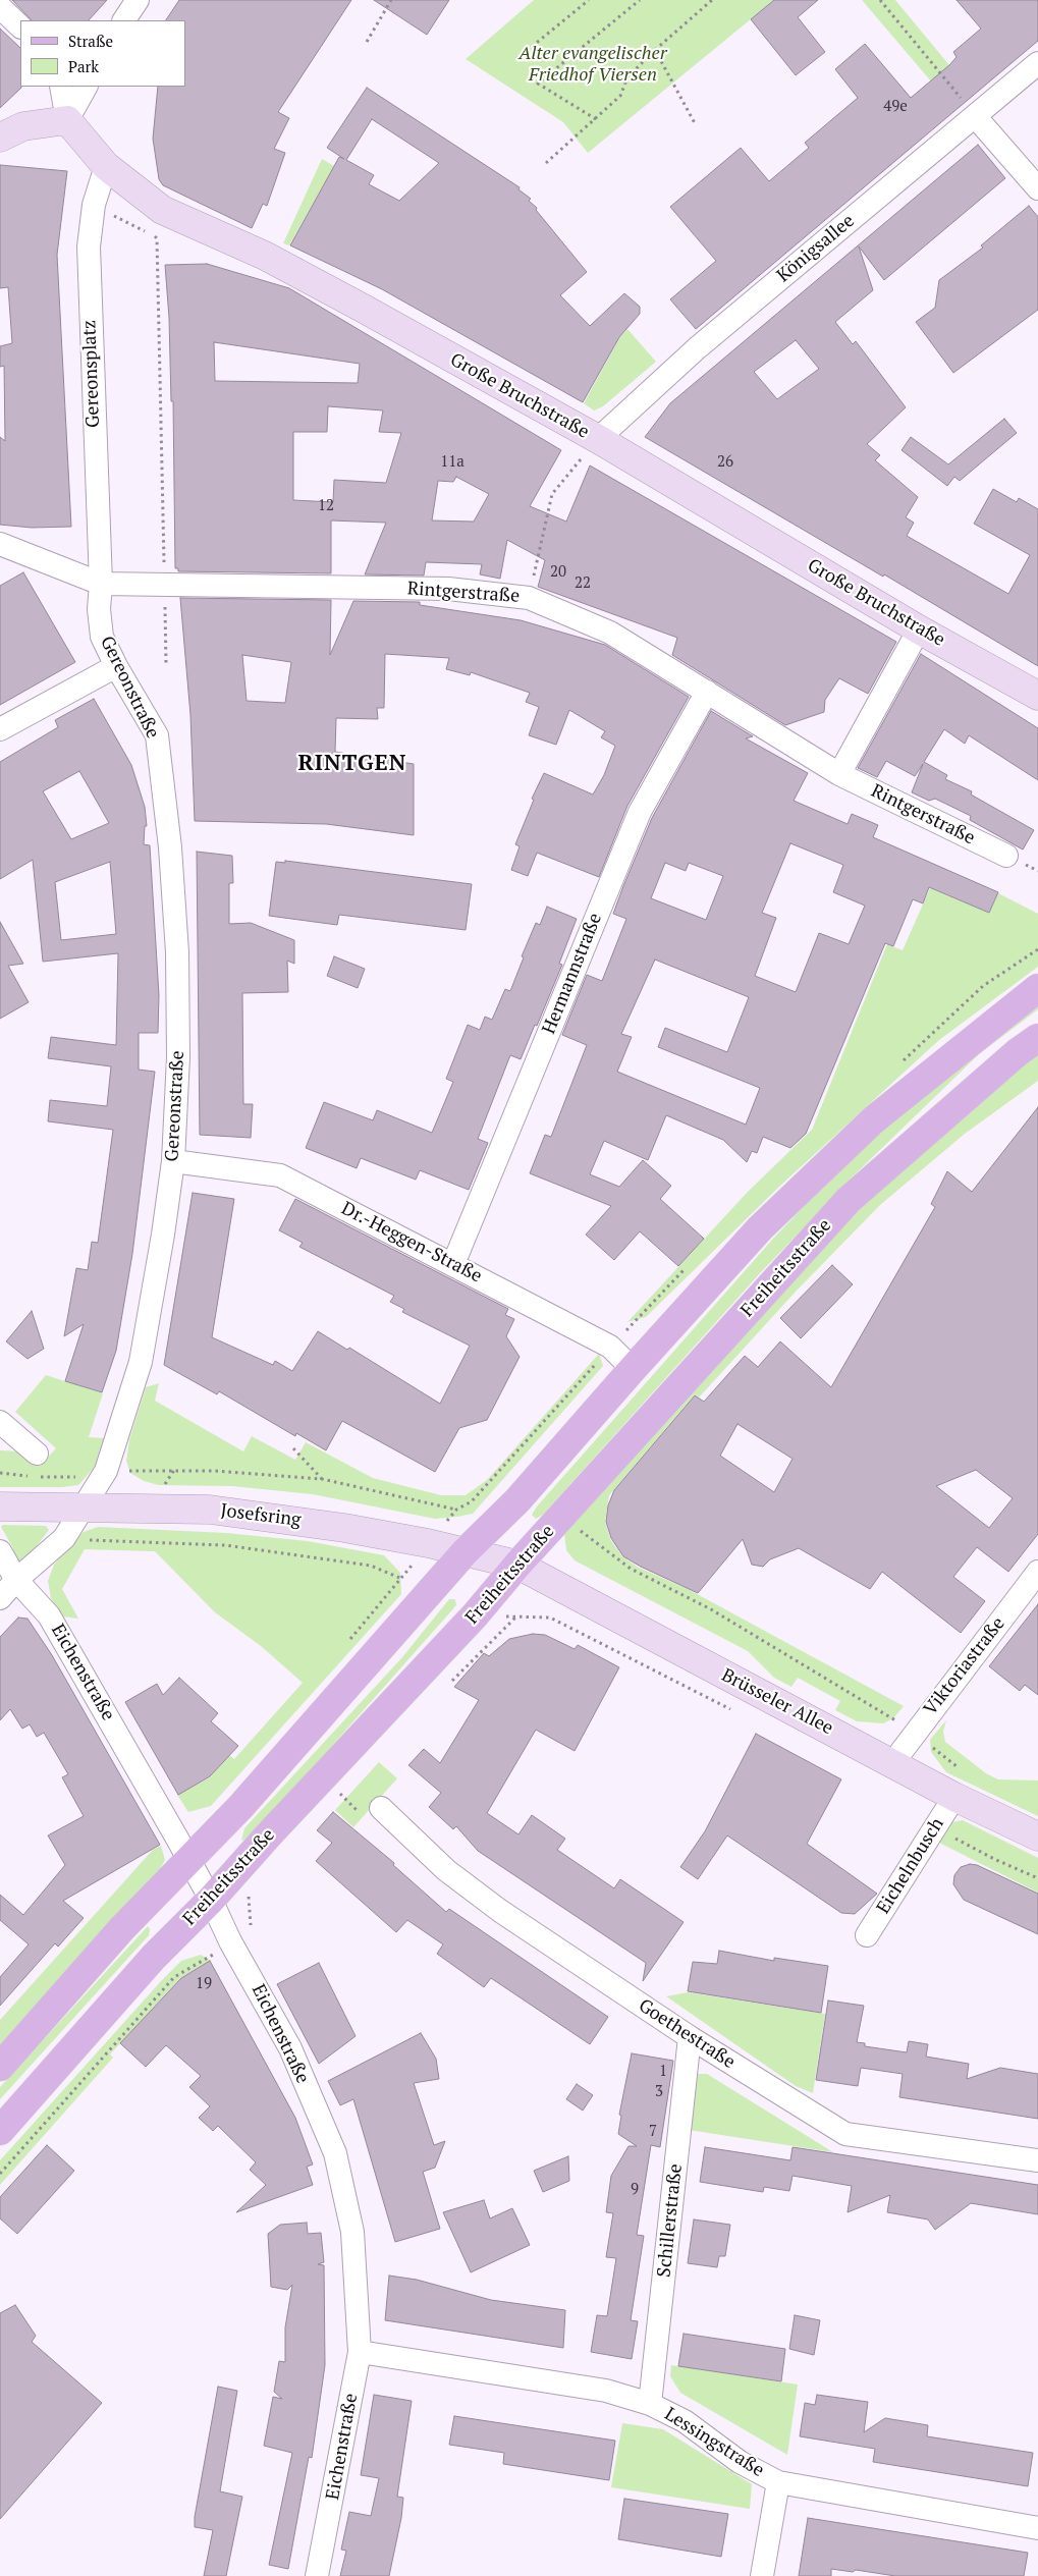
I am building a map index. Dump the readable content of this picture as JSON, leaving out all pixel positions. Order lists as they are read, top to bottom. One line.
{"streets":{"main road":["Große Bruchstraße","Freiheitsstraße","Josefsring","Brüsseler Allee"],"street":["Königsallee","Gereonsplatz","Rintgerstraße","Gereonstraße","Hermannstraße","Dr.-Heggen-Straße","Viktoriastraße","Eichenstraße","Eichelnbusch","Goethestraße","Schillerstraße","Lessingstraße"]},"crossings":[["Königsallee","Große Bruchstraße"],["Gereonsplatz","Große Bruchstraße"],["Gereonsplatz","Rintgerstraße"],["Gereonsplatz","Gereonstraße"],["Rintgerstraße","Gereonstraße"],["Rintgerstraße","Hermannstraße"],["Gereonstraße","Dr.-Heggen-Straße"],["Gereonstraße","Josefsring"],["Gereonstraße","Eichenstraße"],["Hermannstraße","Dr.-Heggen-Straße"],["Freiheitsstraße","Josefsring"],["Freiheitsstraße","Eichenstraße"],["Freiheitsstraße","Brüsseler Allee"],["Josefsring","Brüsseler Allee"],["Viktoriastraße","Brüsseler Allee"],["Eichenstraße","Lessingstraße"],["Brüsseler Allee","Eichelnbusch"],["Goethestraße","Schillerstraße"],["Schillerstraße","Lessingstraße"]],"districts":["RINTGEN"],"parks":["Alter evangelischer Friedhof Viersen"],"house_numbers":["49e","11a","26","12","20","22","19","1","3","7","9"],"legend":["Straße","Park"]}
